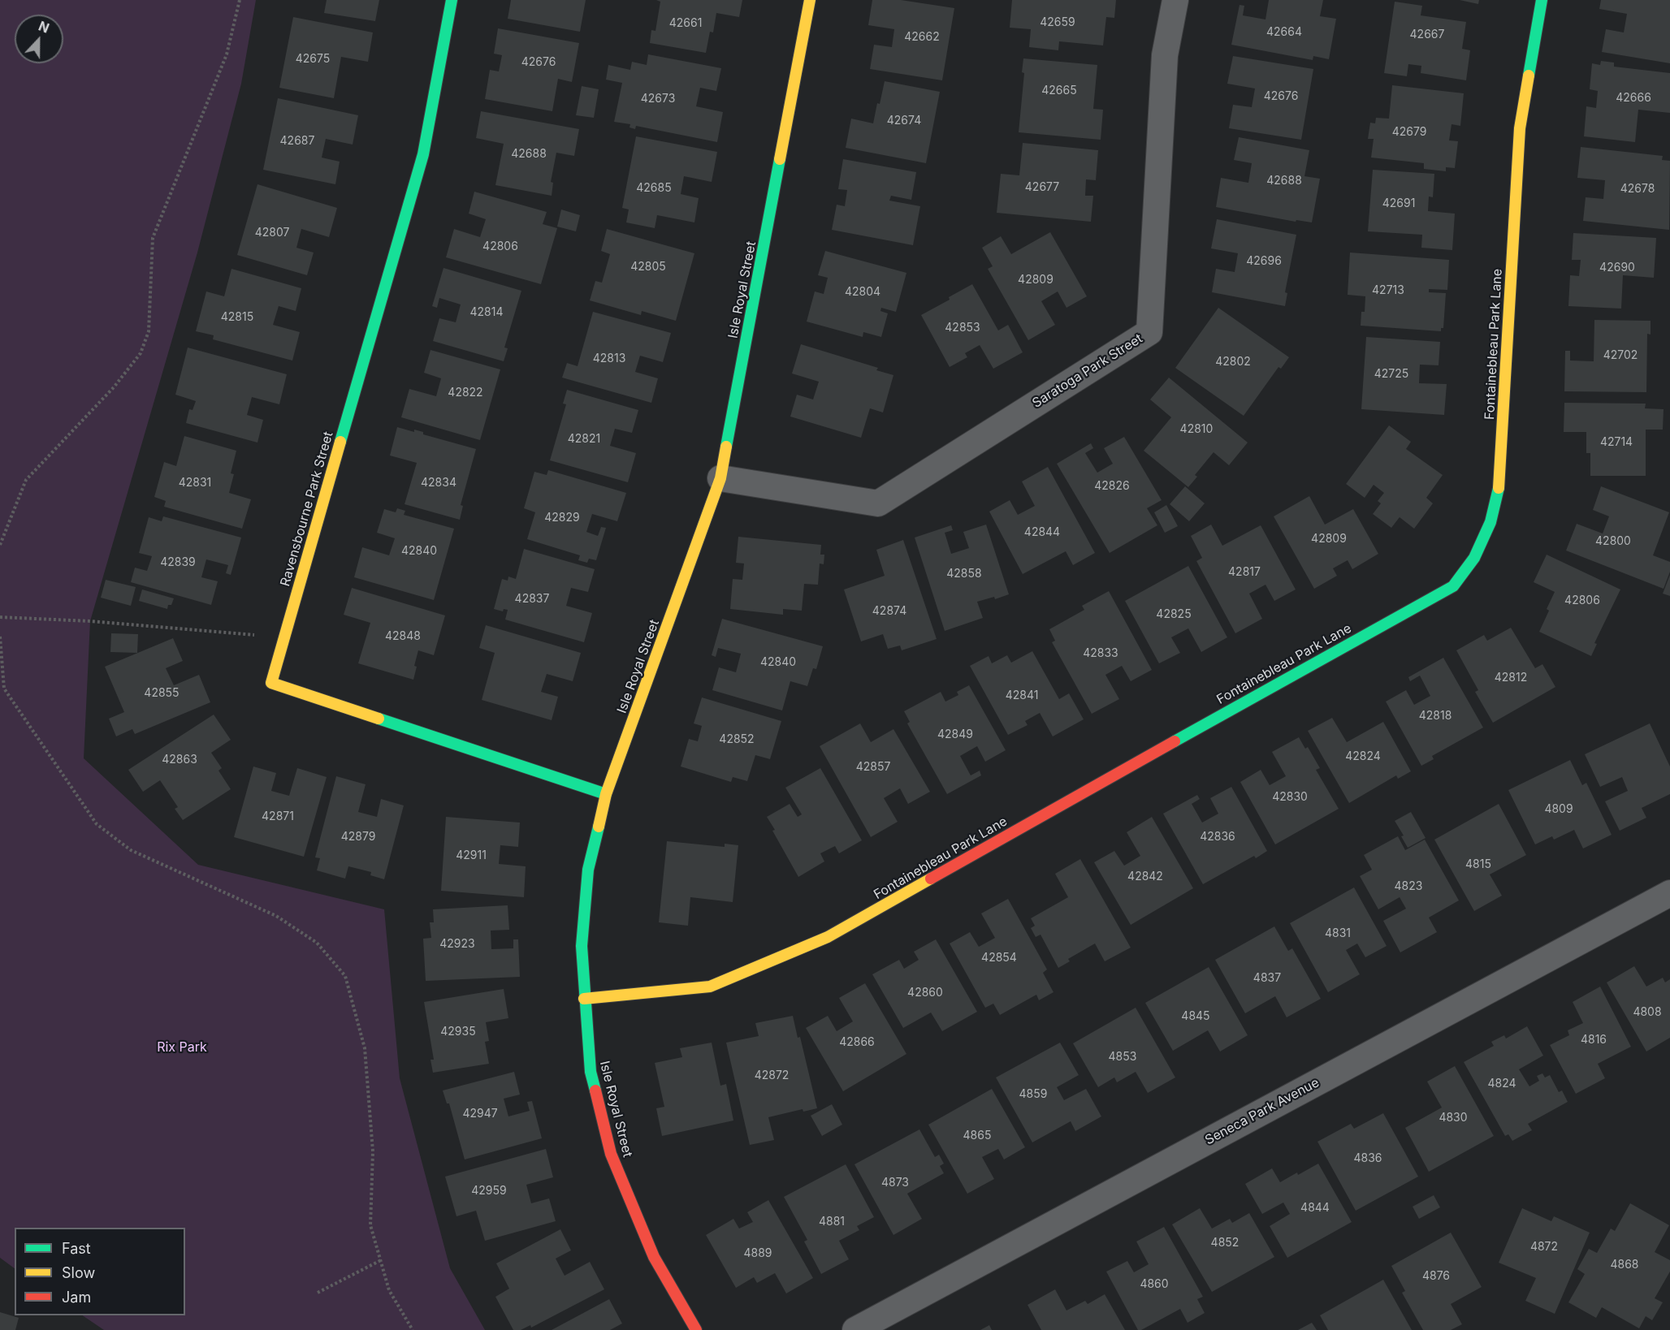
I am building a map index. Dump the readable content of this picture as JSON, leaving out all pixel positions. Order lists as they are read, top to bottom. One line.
{"streets":{"street":["Isle Royal Street","Fontainebleau Park Lane","Saratoga Park Street","Ravensbourne Park Street","Seneca Park Avenue"]},"crossings":[["Isle Royal Street","Fontainebleau Park Lane"],["Isle Royal Street","Saratoga Park Street"],["Isle Royal Street","Ravensbourne Park Street"]],"parks":["Rix Park"],"house_numbers":["42659","42661","42664","42667","42662","42675","42676","42665","42676","42666","42673","42674","42679","42687","42688","42688","42677","42685","42678","42691","42807","42806","42696","42805","42690","42809","42713","42804","42814","42815","42853","42702","42813","42802","42725","42822","42810","42821","42714","42831","42834","42826","42829","42844","42809","42800","42840","42839","42817","42858","42837","42806","42874","42825","42848","42833","42840","42812","42855","42841","42818","42849","42852","42824","42863","42857","42830","4809","42871","42879","42836","42911","4815","42842","4823","4831","42923","42854","4837","42860","4808","4845","42935","4816","42866","4853","42872","4824","4859","42947","4830","4865","4836","4873","42959","4844","4881","4852","4872","4889","4868","4876","4860"],"legend":["Fast","Slow","Jam"],"north":"top"}
